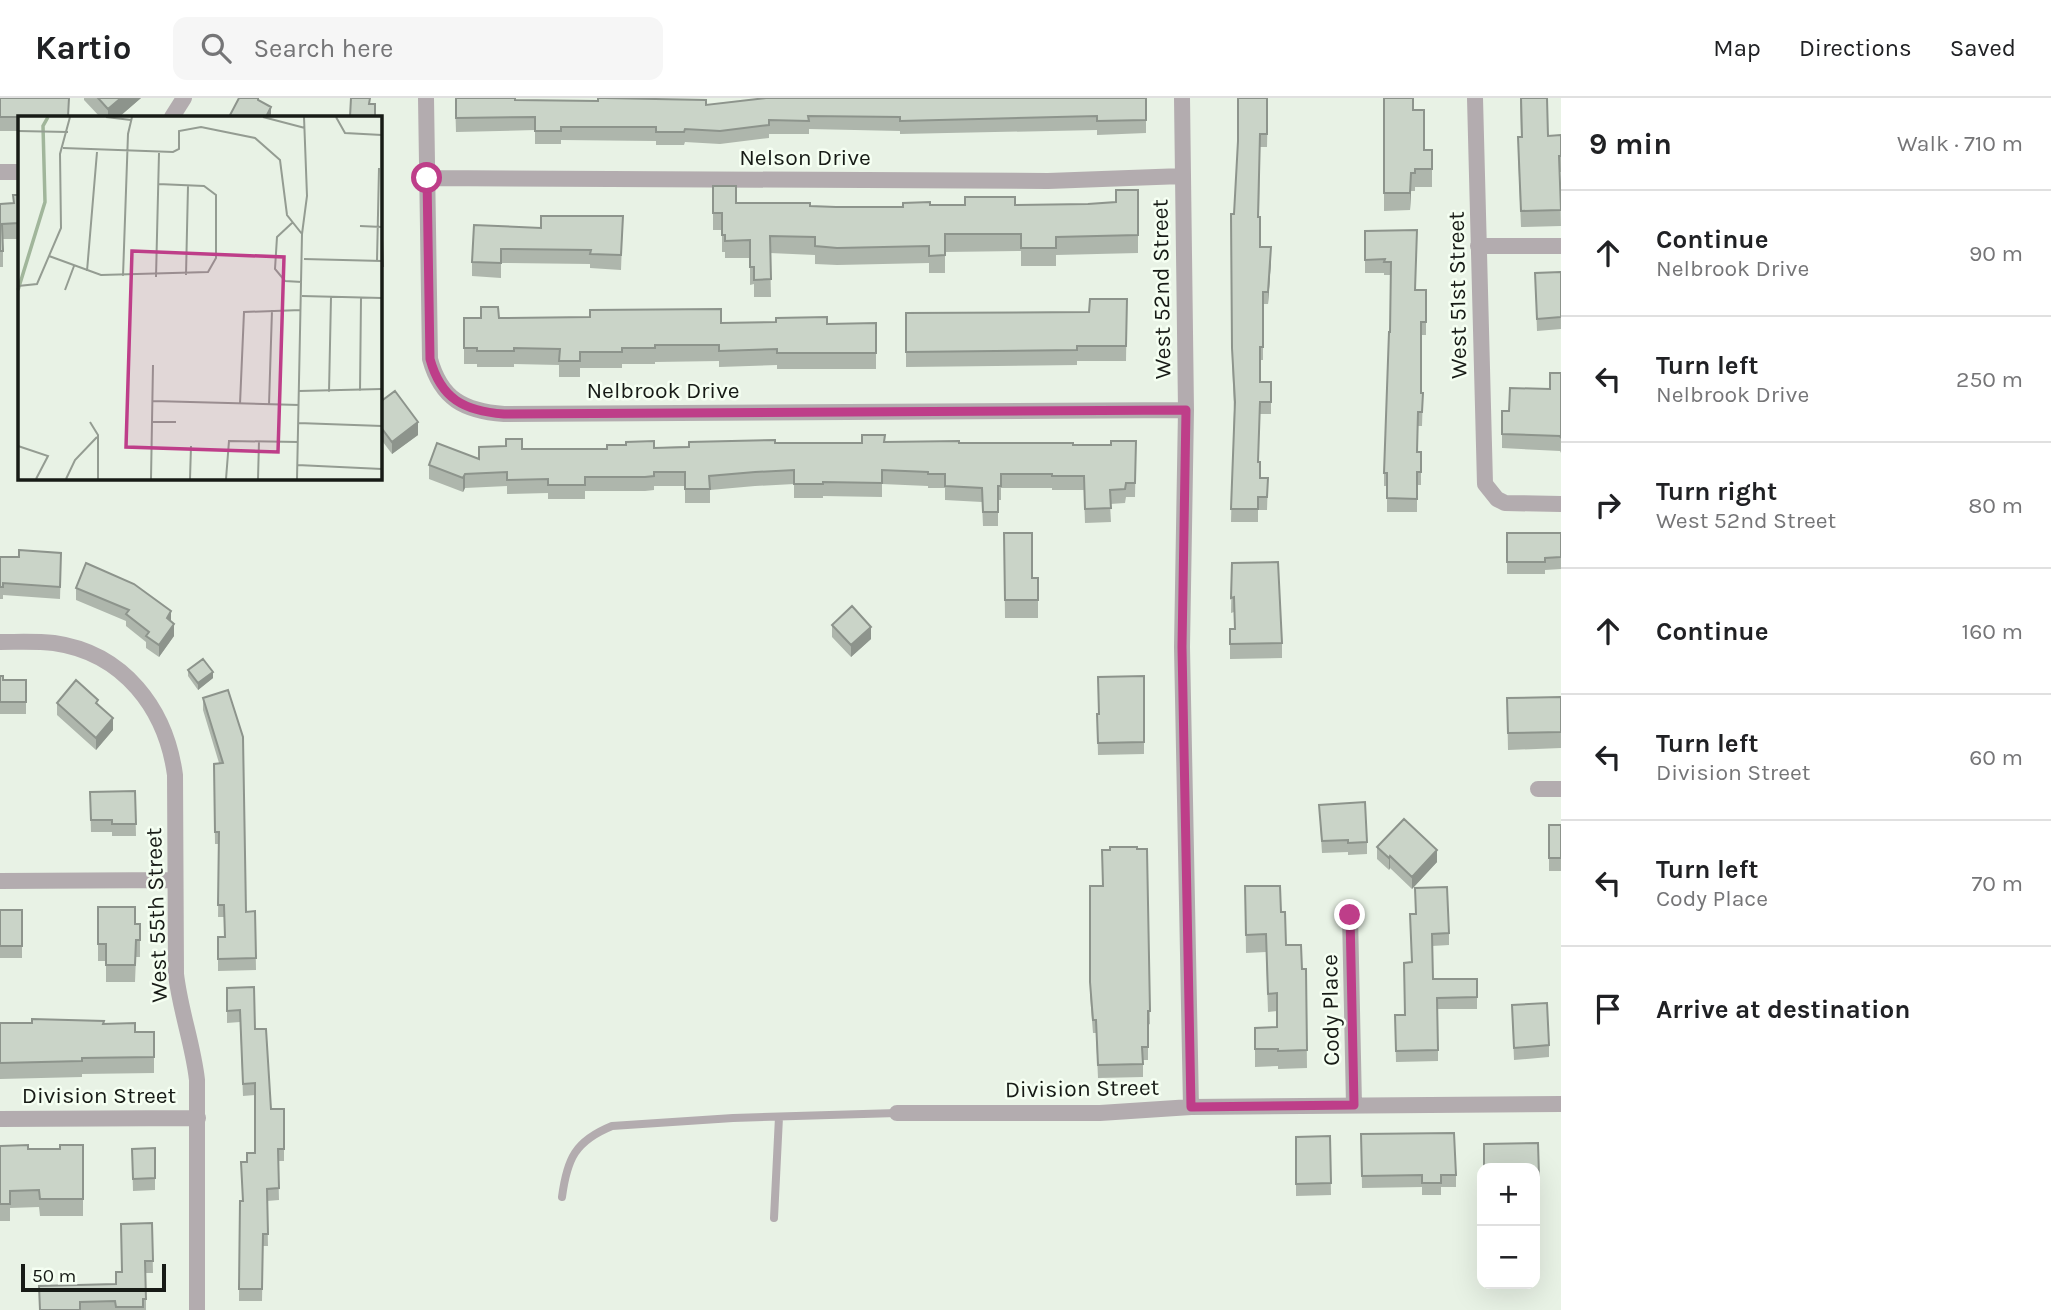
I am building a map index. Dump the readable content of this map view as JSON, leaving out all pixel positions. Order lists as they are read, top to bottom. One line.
{"streets":{"street":["Nelson Drive","West 52nd Street","West 51st Street","Nelbrook Drive","West 55th Street","Cody Place","Division Street"]},"crossings":[["Nelson Drive","West 52nd Street"],["Nelson Drive","Nelbrook Drive"],["West 52nd Street","Nelbrook Drive"],["West 52nd Street","Division Street"],["West 55th Street","Division Street"],["Cody Place","Division Street"]],"scale_bar":"50 m","page":{"header":"Kartio","search":"Search here","nav":["Map","Directions","Saved"],"heading":["9 min","Walk · 710 m"],"list":[["Continue","Nelbrook Drive","90 m"],["Turn left","Nelbrook Drive","250 m"],["Turn right","West 52nd Street","80 m"],["Continue","160 m"],["Turn left","Division Street","60 m"],["Turn left","Cody Place","70 m"],"Arrive at destination"],"map_buttons":["+","−"],"scale":"50 m"}}
